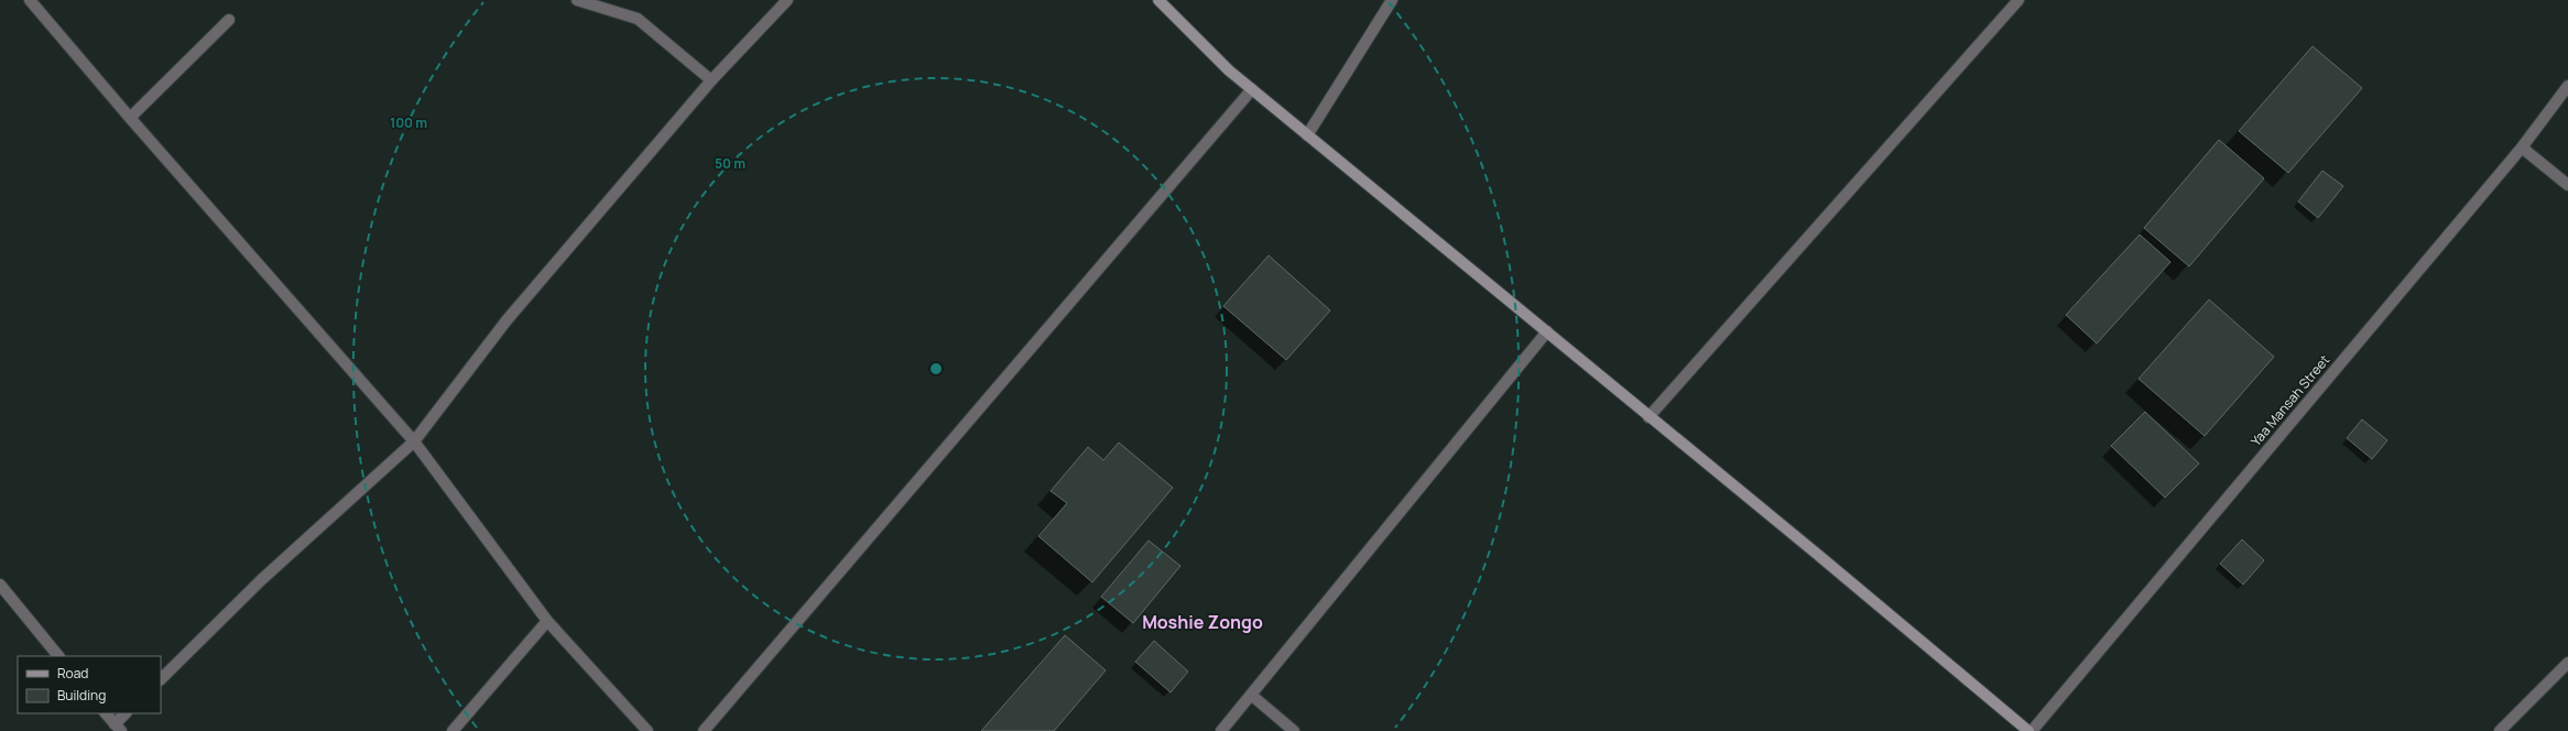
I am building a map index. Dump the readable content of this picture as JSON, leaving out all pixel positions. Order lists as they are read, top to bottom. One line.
{"streets":{"street":["Yaa Mansah Street"]},"districts":["Moshie Zongo"],"legend":["Road","Building"],"rings":["100 m","50 m"]}
